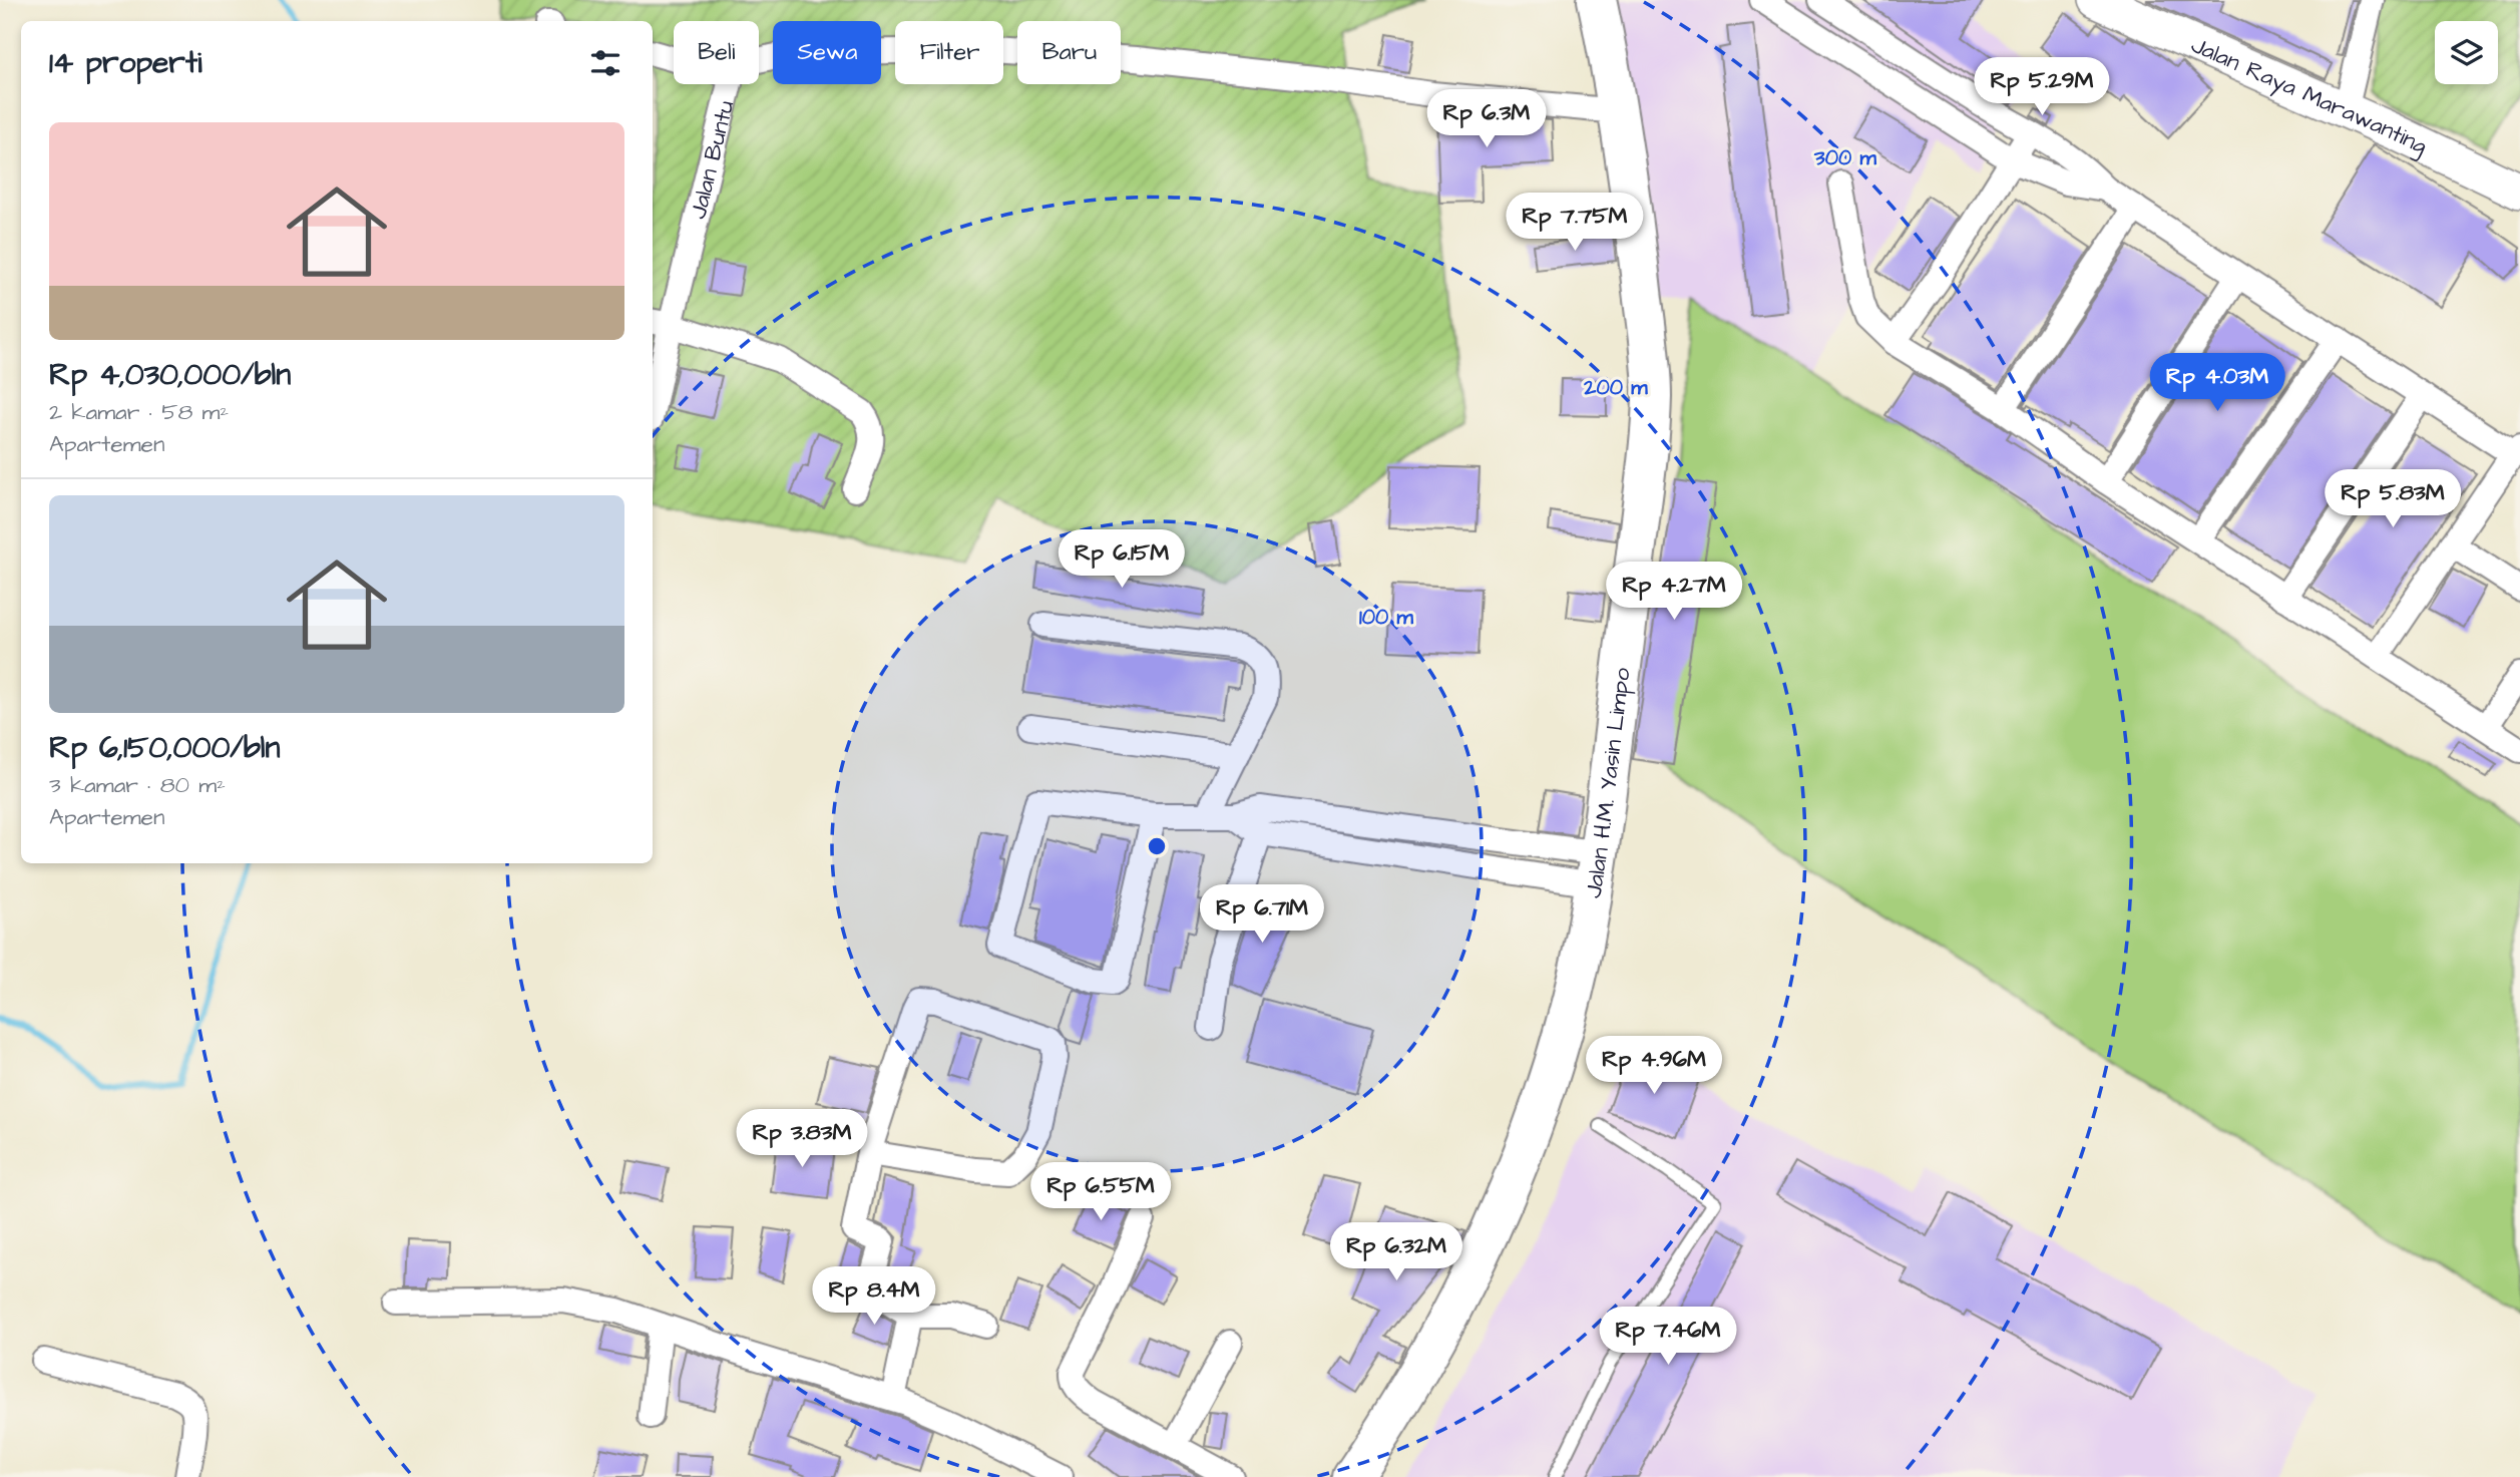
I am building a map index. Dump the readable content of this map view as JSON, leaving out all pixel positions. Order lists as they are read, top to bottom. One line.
{"streets":{"main road":["Jalan H.M. Yasin Limpo"],"street":["Jalan Raya Marawanting","Jalan Buntu"]},"crossings":[["Jalan Buntu","Jalan H.M. Yasin Limpo"]],"page":{"chip":["Beli","Sewa","Filter","Baru"],"heading":"14 properti","price":["Rp 5.29M","Rp 6.3M","Rp 7.75M","Rp 4.03M","Rp 5.83M","Rp 6.15M","Rp 4.27M","Rp 6.71M","Rp 4.96M","Rp 3.83M","Rp 6.55M","Rp 6.32M","Rp 8.4M","Rp 7.46M"],"list":[{"name":"Rp 4,030,000/bln","note":"2 kamar · 58 m² · Apartemen"},{"name":"Rp 6,150,000/bln","note":"3 kamar · 80 m² · Apartemen"}]},"rings":["300 m","200 m","100 m"]}
